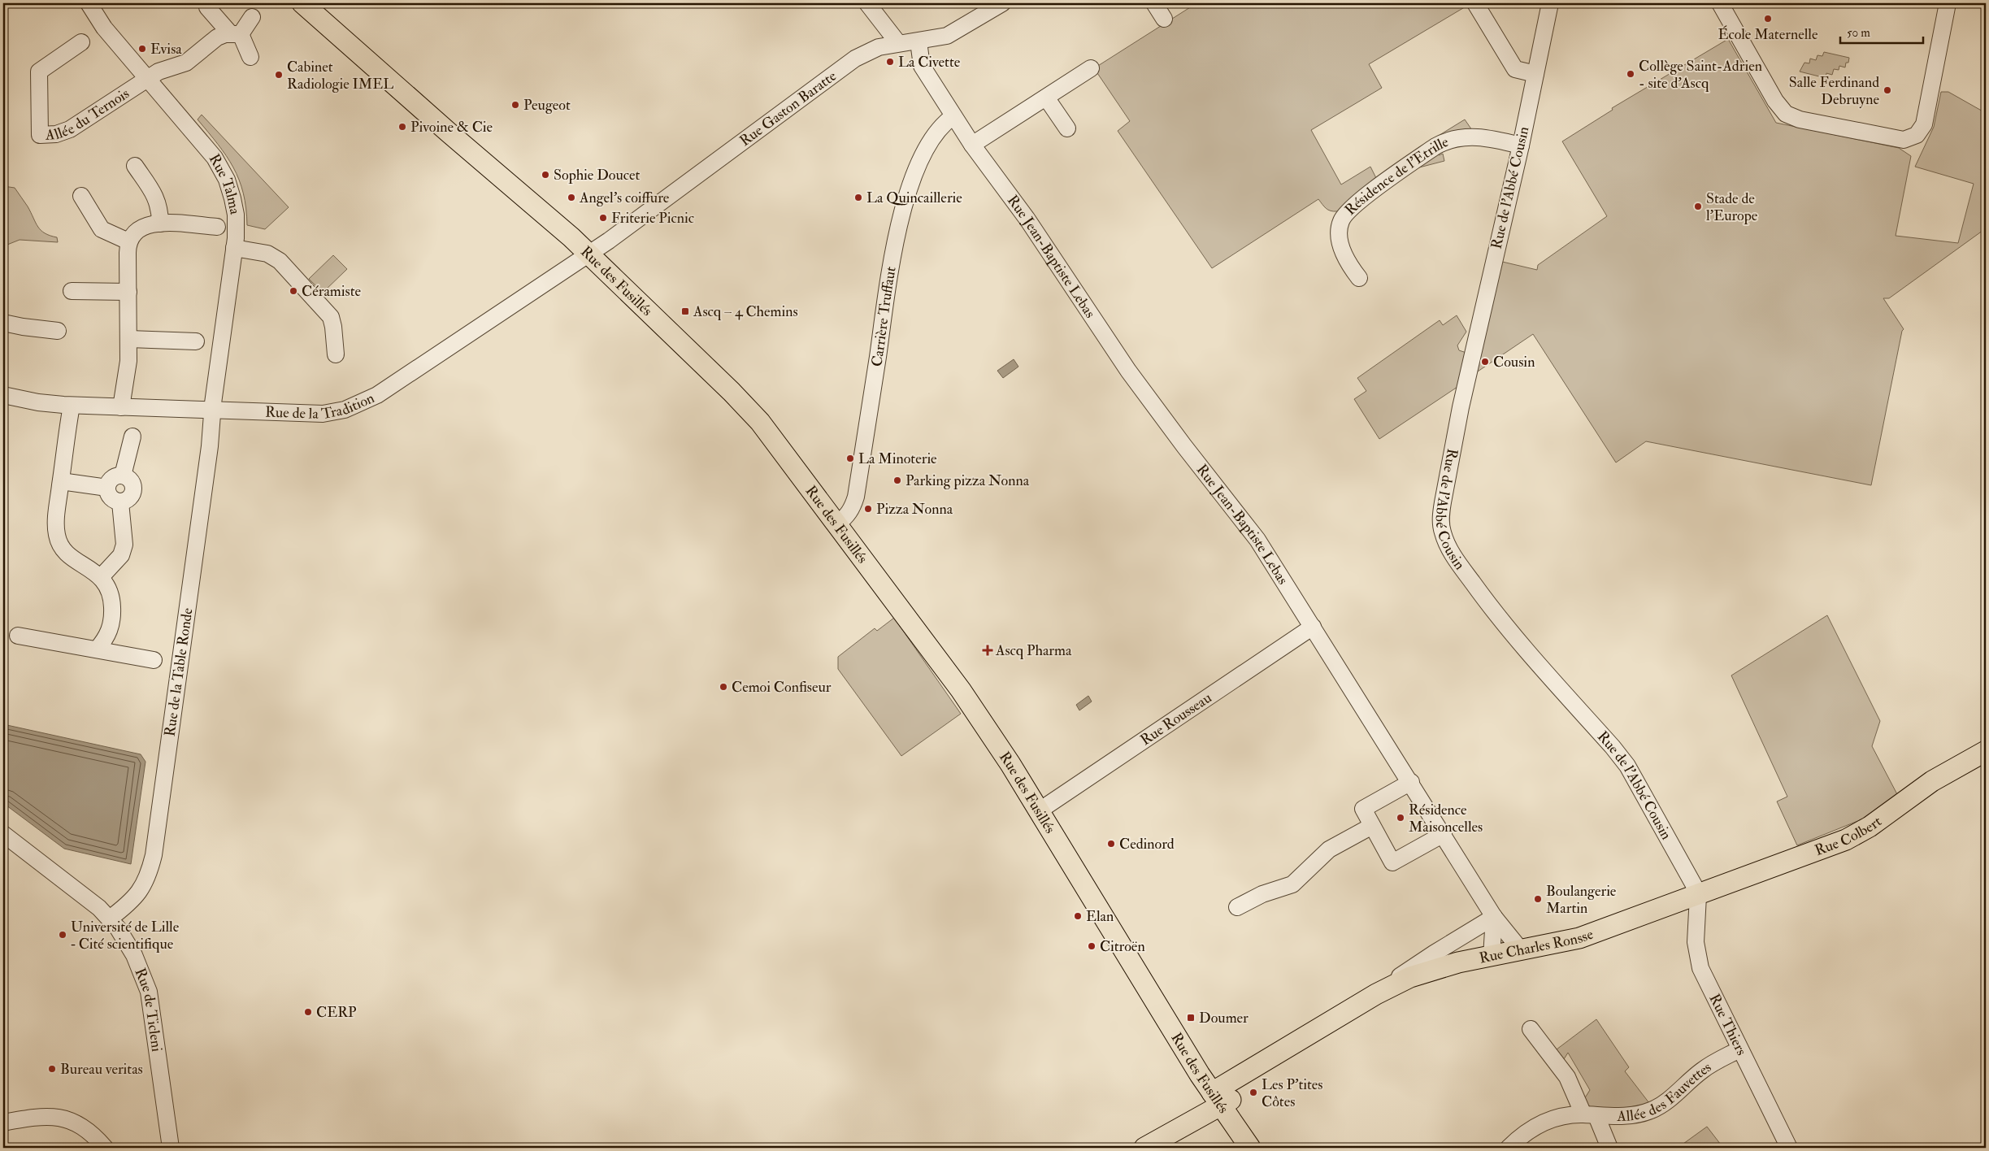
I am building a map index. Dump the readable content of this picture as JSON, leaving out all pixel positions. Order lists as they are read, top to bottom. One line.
{"streets":{"main road":["Rue des Fusillés","Rue Colbert","Rue Charles Ronsse"],"street":["Rue Gaston Baratte","Allée du Ternois","Résidence de l'Etrille","Rue Talma","Rue de l'Abbé Cousin","Rue Jean-Baptiste Lebas","Carrière Truffaut","Rue de la Tradition","Rue de la Table Ronde","Rue Rousseau","Rue de Ticleni","Rue Thiers","Allée des Fauvettes"]},"crossings":[["Rue Gaston Baratte","Rue Jean-Baptiste Lebas"],["Rue Gaston Baratte","Rue des Fusillés"],["Rue Gaston Baratte","Rue de la Tradition"],["Allée du Ternois","Rue Talma"],["Résidence de l'Etrille","Rue de l'Abbé Cousin"],["Rue Talma","Rue de la Tradition"],["Rue Talma","Rue de la Table Ronde"],["Rue de l'Abbé Cousin","Rue Colbert"],["Rue de l'Abbé Cousin","Rue Charles Ronsse"],["Rue de l'Abbé Cousin","Rue Thiers"],["Rue Jean-Baptiste Lebas","Carrière Truffaut"],["Rue Jean-Baptiste Lebas","Rue Rousseau"],["Rue Jean-Baptiste Lebas","Rue Charles Ronsse"],["Rue des Fusillés","Carrière Truffaut"],["Rue des Fusillés","Rue de la Tradition"],["Rue des Fusillés","Rue Rousseau"],["Rue des Fusillés","Rue Charles Ronsse"],["Rue de la Tradition","Rue de la Table Ronde"],["Rue de la Table Ronde","Rue de Ticleni"],["Rue Colbert","Rue Charles Ronsse"],["Rue Colbert","Rue Thiers"],["Rue Charles Ronsse","Rue Thiers"],["Rue Thiers","Allée des Fauvettes"]],"places":{"other":["École Maternelle","Evisa","La Civette","Collège Saint-Adrien - site d'Ascq","Cabinet Radiologie IMEL","Salle Ferdinand Debruyne","Peugeot","Pivoine & Cie","Sophie Doucet","Angel's coiffure","La Quincaillerie","Stade de l'Europe","Friterie Picnic","Céramiste","Cousin","La Minoterie","Parking pizza Nonna","Pizza Nonna","Cemoi Confiseur","Résidence Maisoncelles","Cedinord","Boulangerie Martin","Elan","Université de Lille ‐ Cité scientifique","Citroën","CERP","Bureau veritas","Les P'tites Côtes"],"transit":["Ascq – 4 Chemins","Doumer"],"health":["Ascq Pharma"]},"scale_bar":"50 m"}
